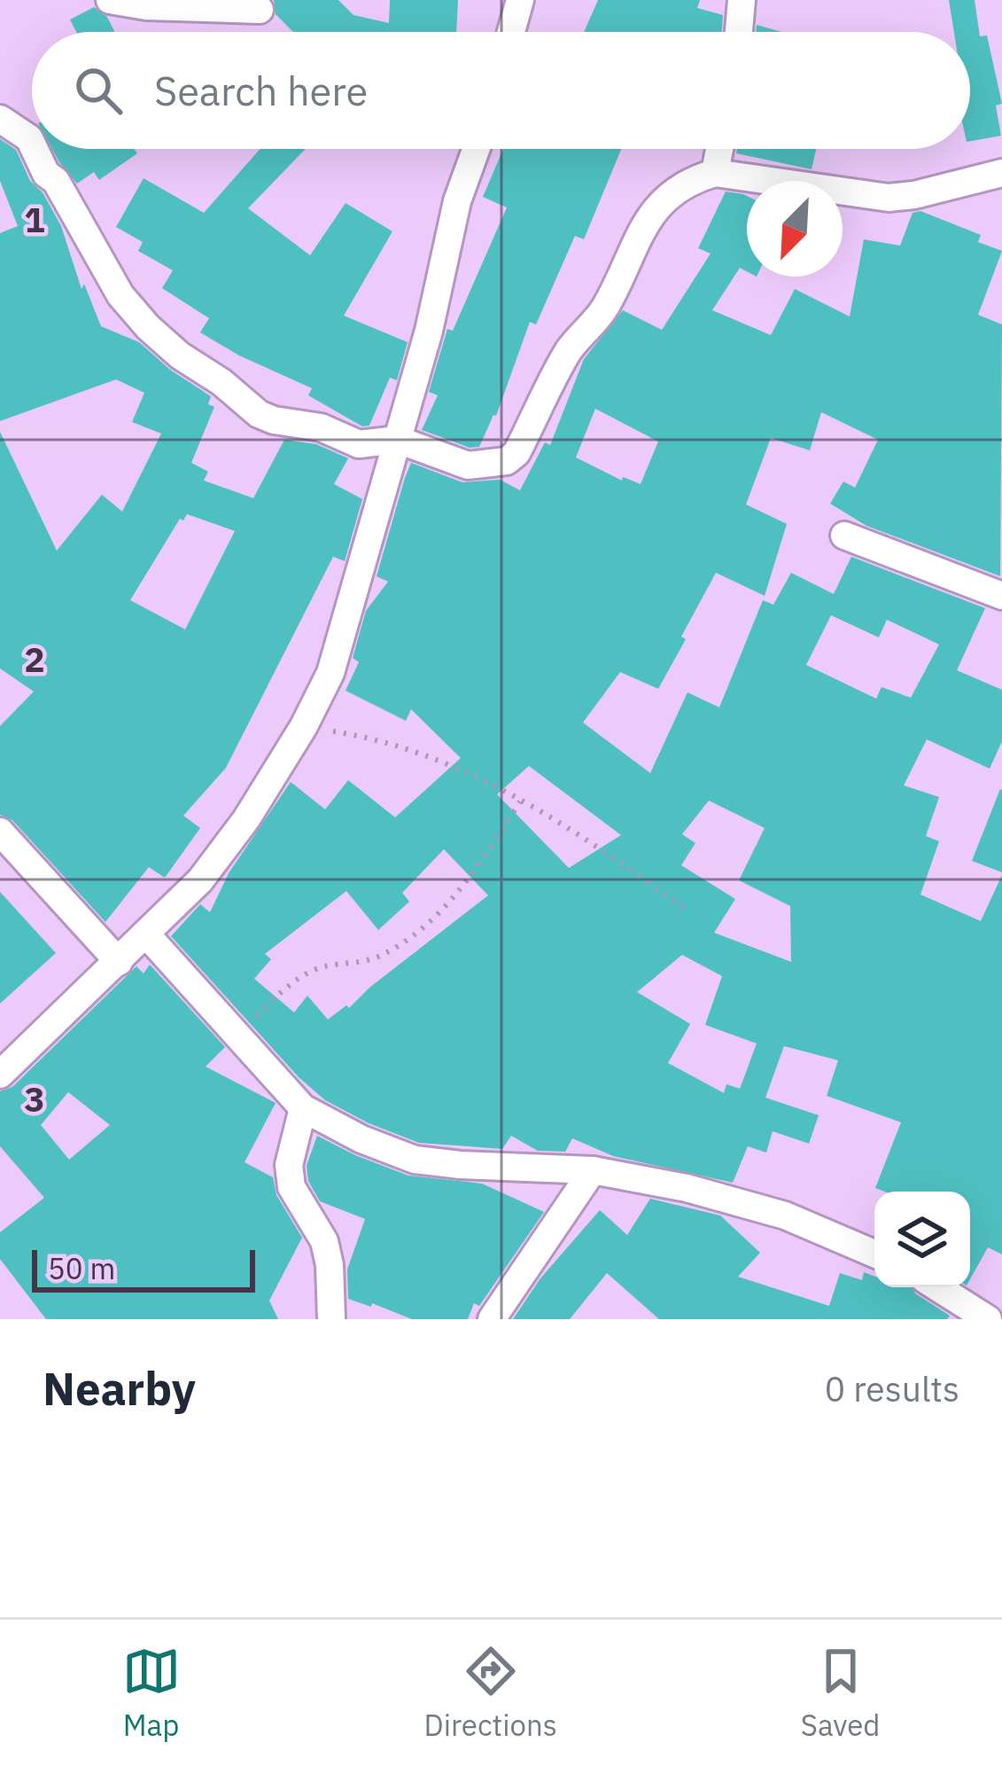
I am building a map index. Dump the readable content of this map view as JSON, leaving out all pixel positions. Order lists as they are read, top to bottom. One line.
{"scale_bar":"50 m","north":"bottom left","page":{"search":"Search here","scale":"50 m","heading":["Nearby","0 results"],"nav":["Map","Directions","Saved"]},"grid":{"rows":["1","2","3"]}}
